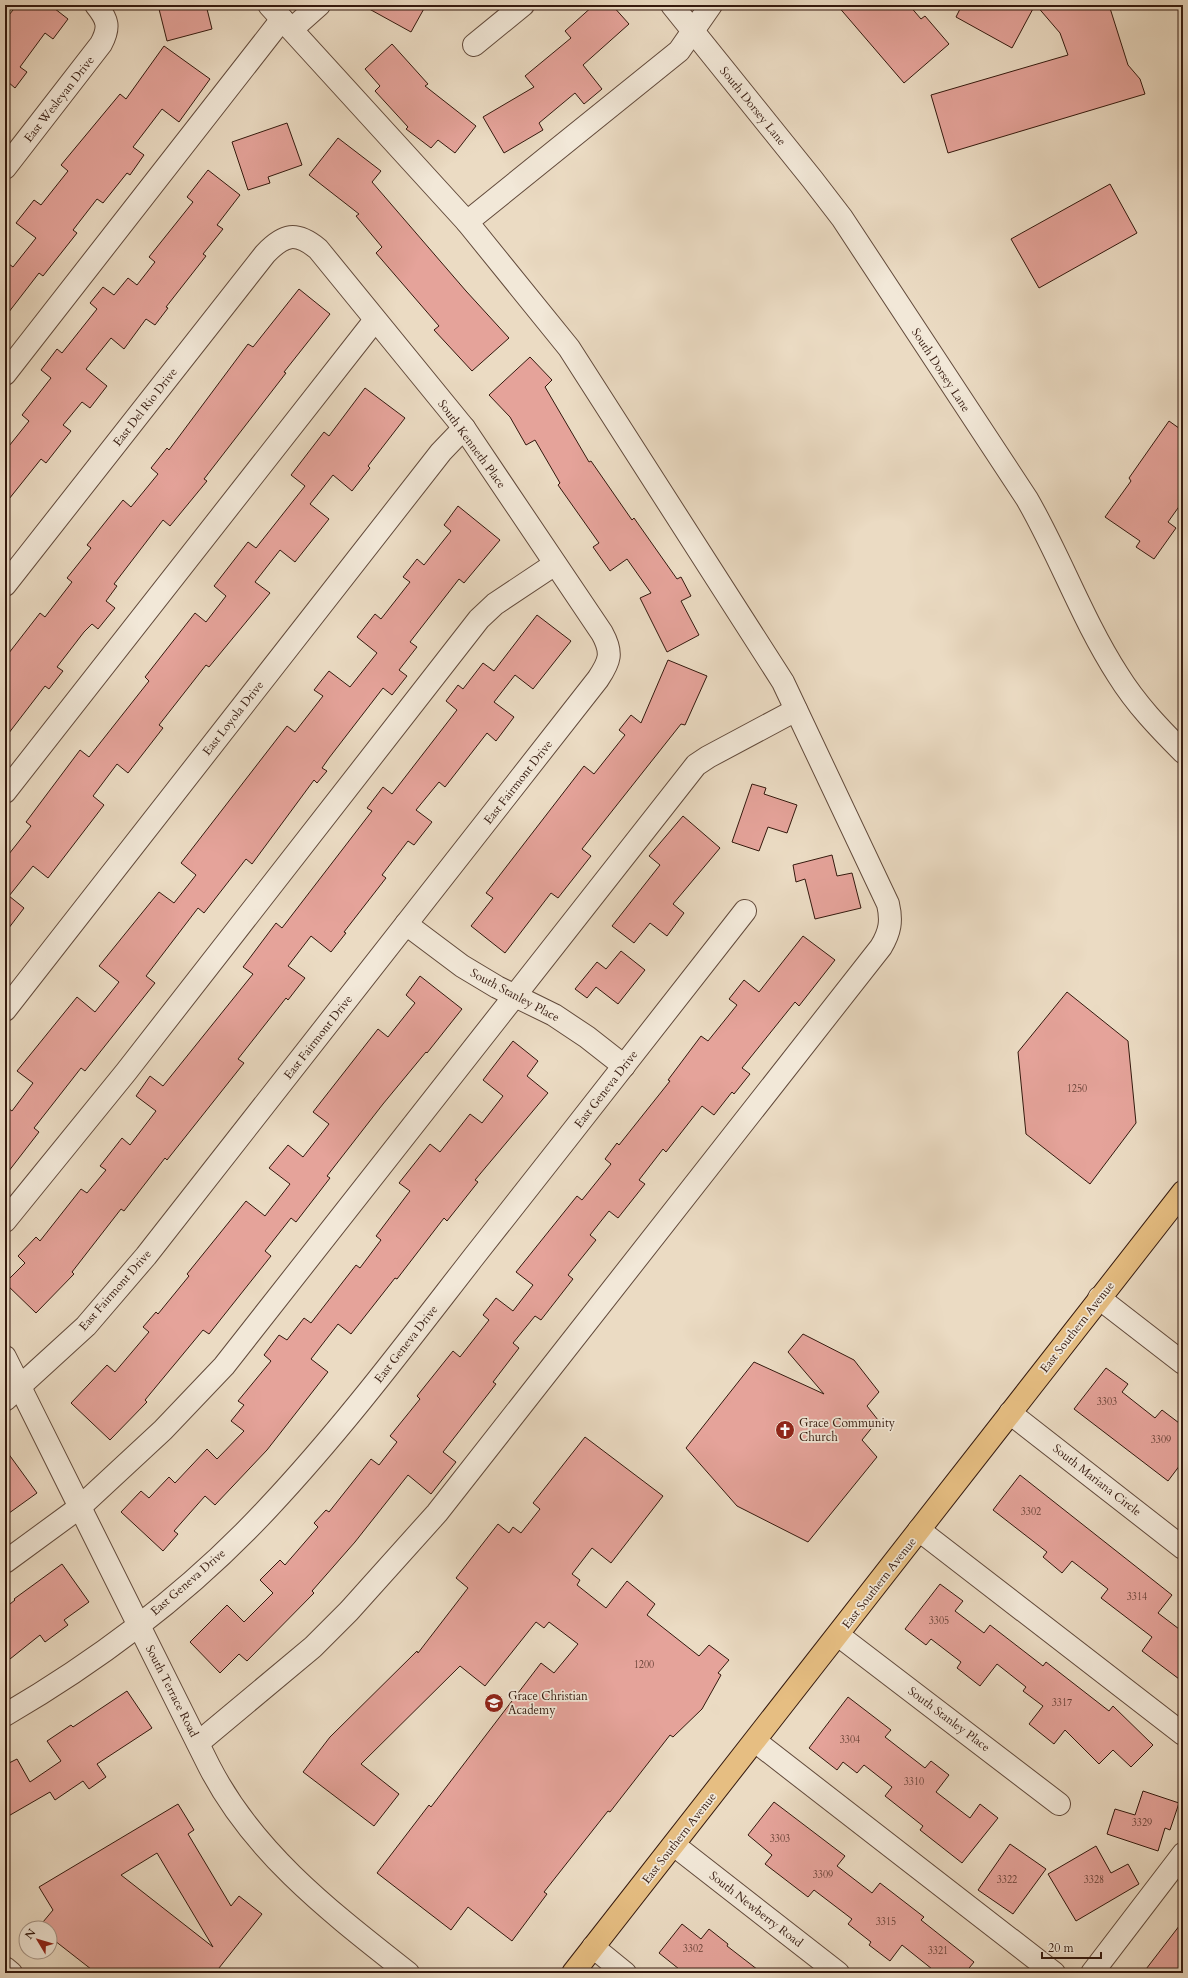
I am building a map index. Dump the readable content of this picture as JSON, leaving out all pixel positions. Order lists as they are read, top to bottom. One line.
{"streets":{"main road":["East Southern Avenue"],"street":["East Wesleyan Drive","South Dorsey Lane","East Del Rio Drive","South Kenneth Place","East Loyola Drive","East Fairmont Drive","South Stanley Place","East Geneva Drive","South Mariana Circle","South Terrace Road","South Newberry Road"]},"crossings":[["East Del Rio Drive","South Kenneth Place"],["South Kenneth Place","East Loyola Drive"],["South Kenneth Place","East Fairmont Drive"],["East Fairmont Drive","South Stanley Place"],["East Fairmont Drive","South Terrace Road"],["South Stanley Place","East Geneva Drive"],["South Stanley Place","East Southern Avenue"],["East Geneva Drive","South Terrace Road"],["East Southern Avenue","South Mariana Circle"],["East Southern Avenue","South Newberry Road"]],"places":{"church":["Grace Community Church"],"school or university":["Grace Christian Academy"]},"house_numbers":["1250","3303","3309","3302","3314","3305","1200","3317","3304","3310","3329","3303","3309","3322","3328","3315","3302","3321"],"scale_bar":"20 m","north":"top left"}
